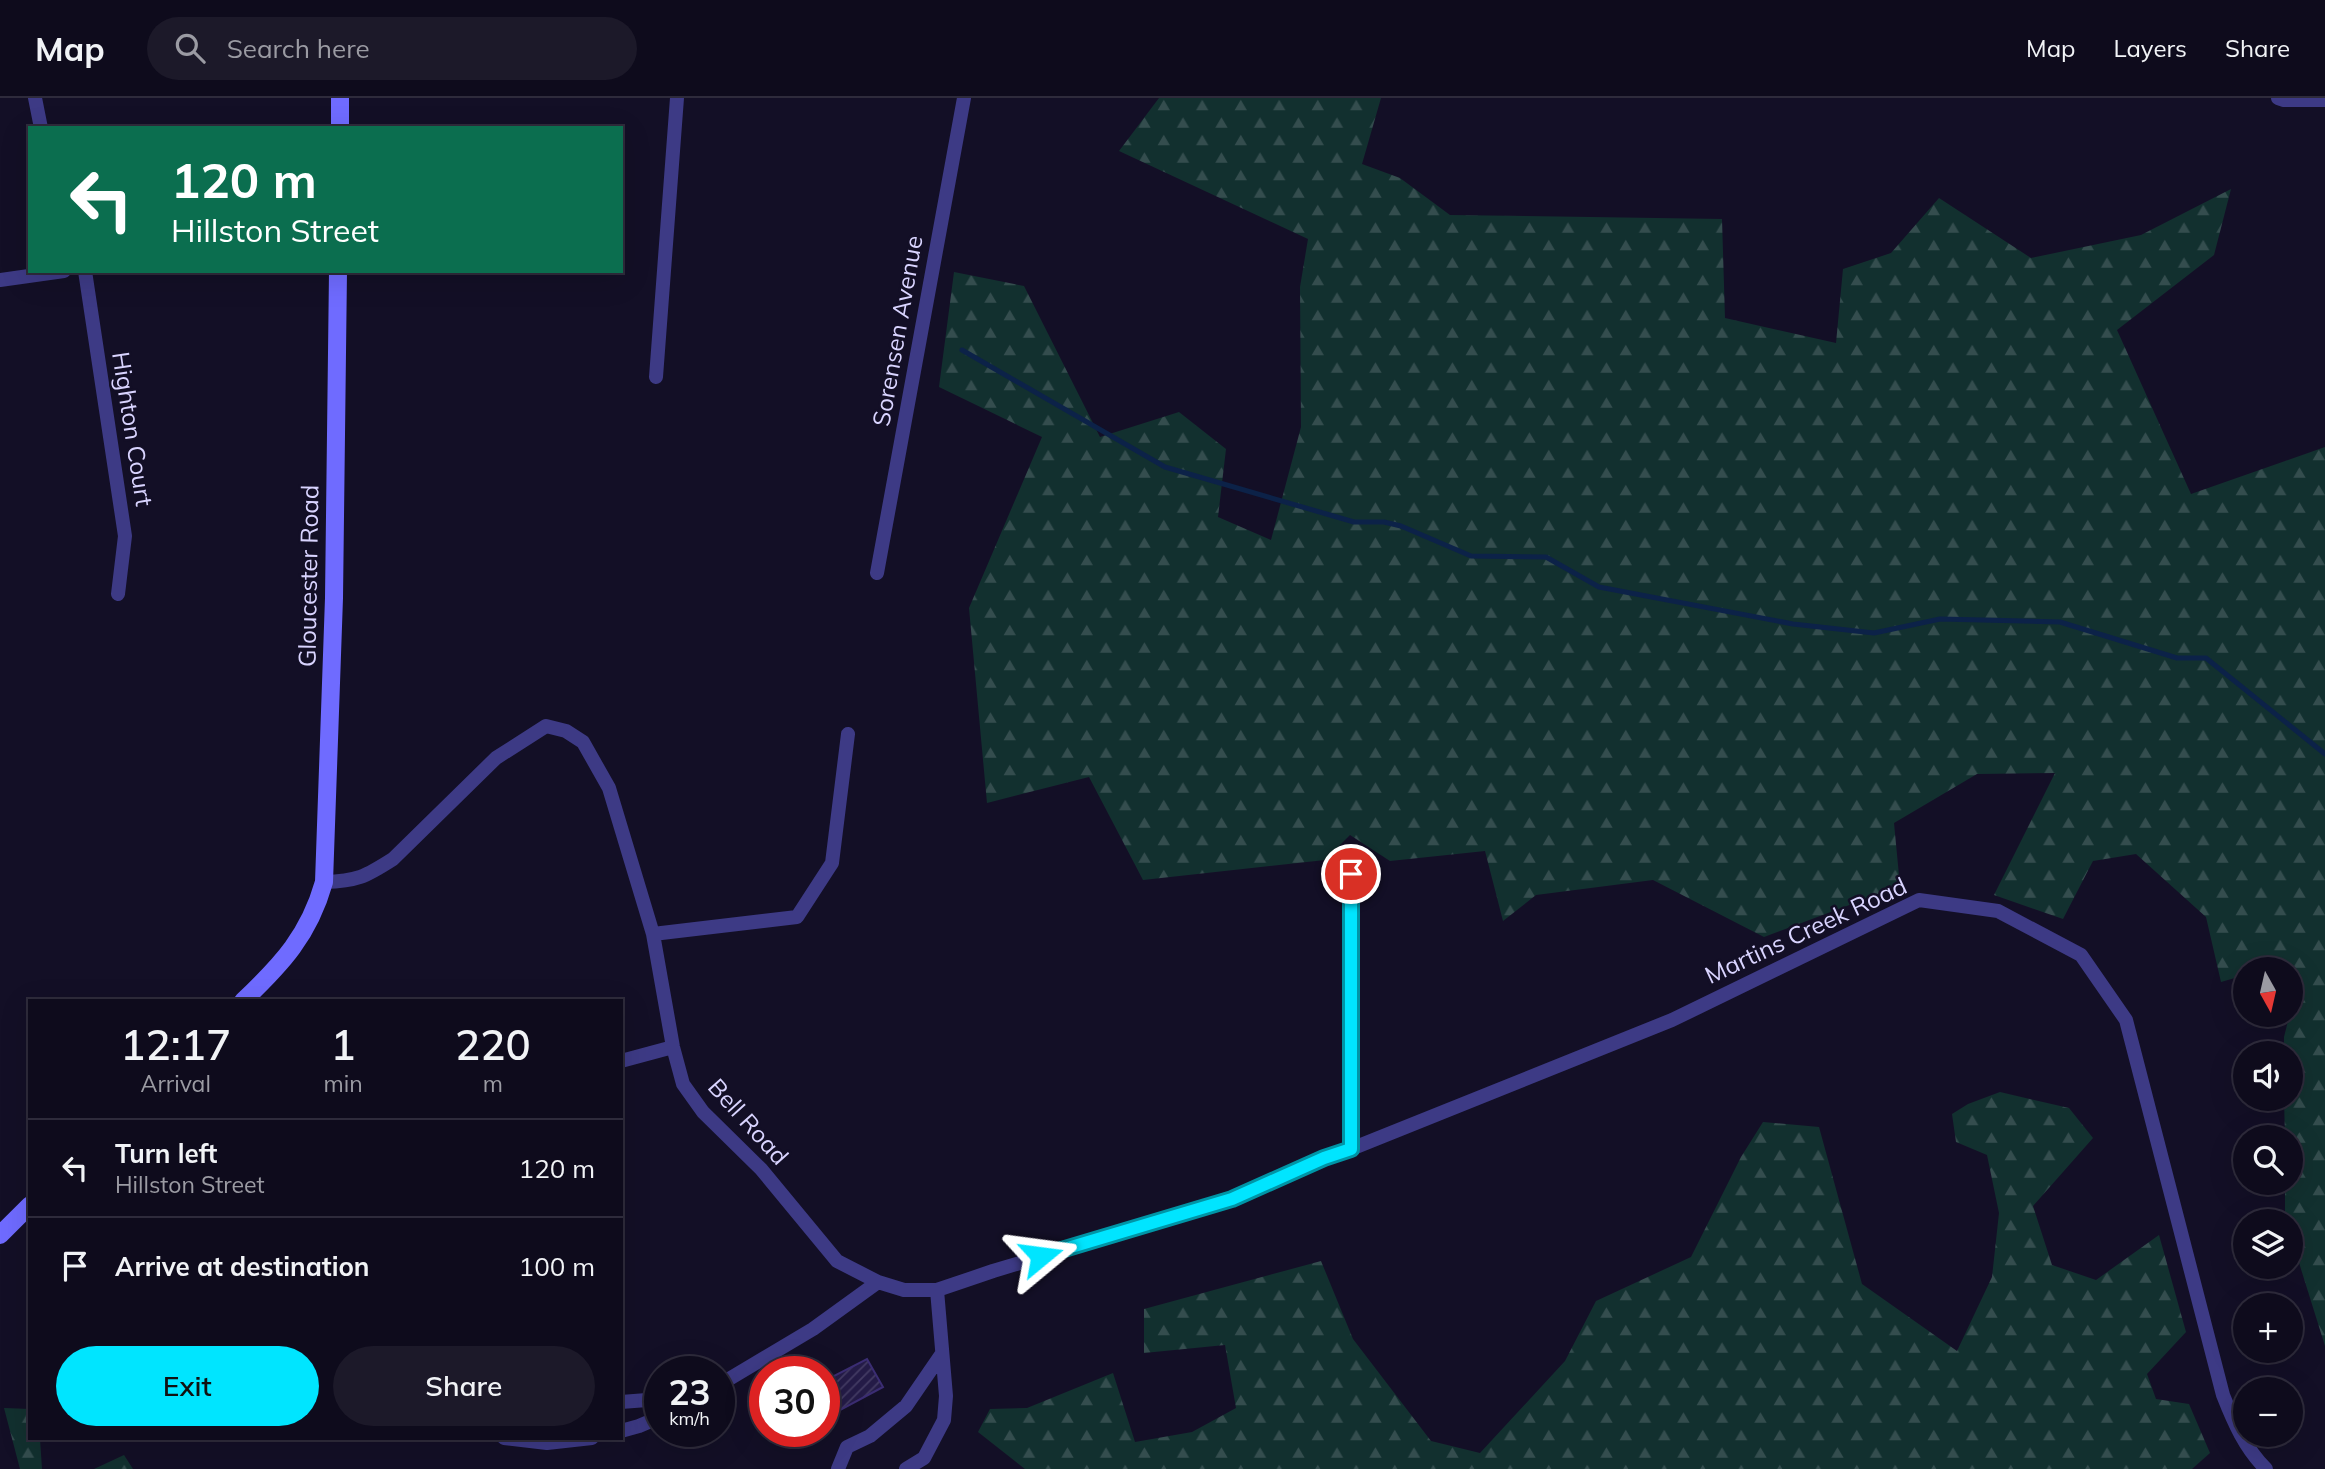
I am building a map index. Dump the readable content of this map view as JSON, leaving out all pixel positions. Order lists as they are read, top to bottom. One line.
{"streets":{"main road":["Gloucester Road"],"street":["Sorensen Avenue","Highton Court","Martins Creek Road","Bell Road"]},"crossings":[["Gloucester Road","Bell Road"],["Martins Creek Road","Bell Road"]],"north":"bottom","page":{"header":"Map","search":"Search here","nav":["Map","Layers","Share"],"turn":["120 m","Hillston Street"],"map_buttons":["+","−"],"eta":["12:17","Arrival","1","min","220","m"],"list":[{"name":"Turn left","note":"Hillston Street","value":"120 m"},{"name":"Arrive at destination","value":"100 m"}],"buttons":["Exit","Share"],"speed":"23 km/h","limit":"30"}}
